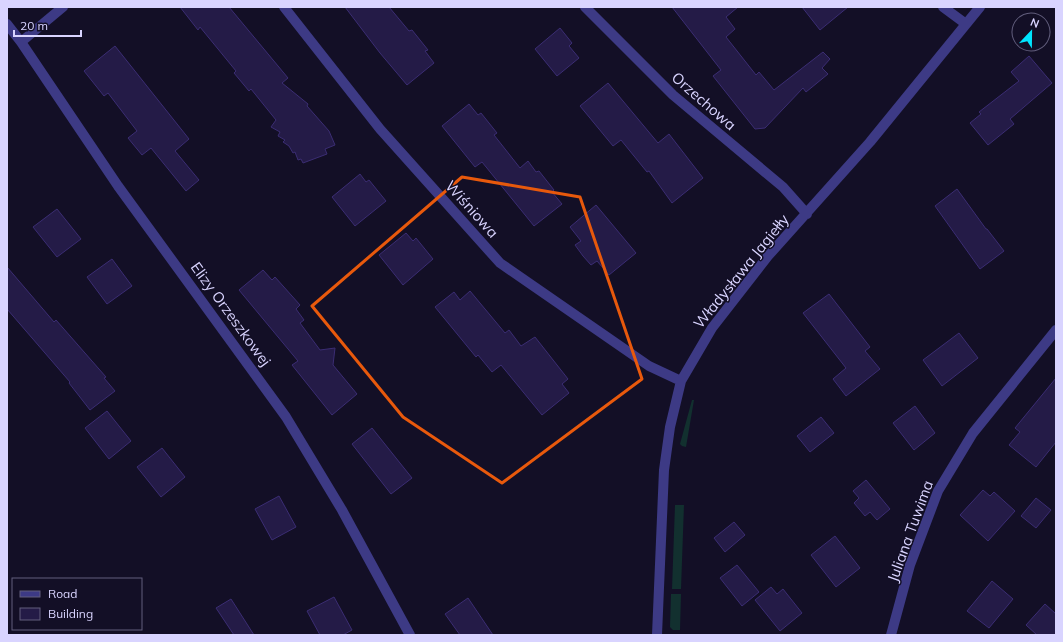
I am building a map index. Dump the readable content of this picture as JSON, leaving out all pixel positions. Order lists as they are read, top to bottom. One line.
{"streets":{"street":["Orzechowa","Wiśniowa","Władysława Jagiełły","Elizy Orzeszkowej","Juliana Tuwima"]},"crossings":[["Orzechowa","Władysława Jagiełły"],["Wiśniowa","Władysława Jagiełły"]],"legend":["Road","Building"],"scale_bar":"20 m","north":"top"}
